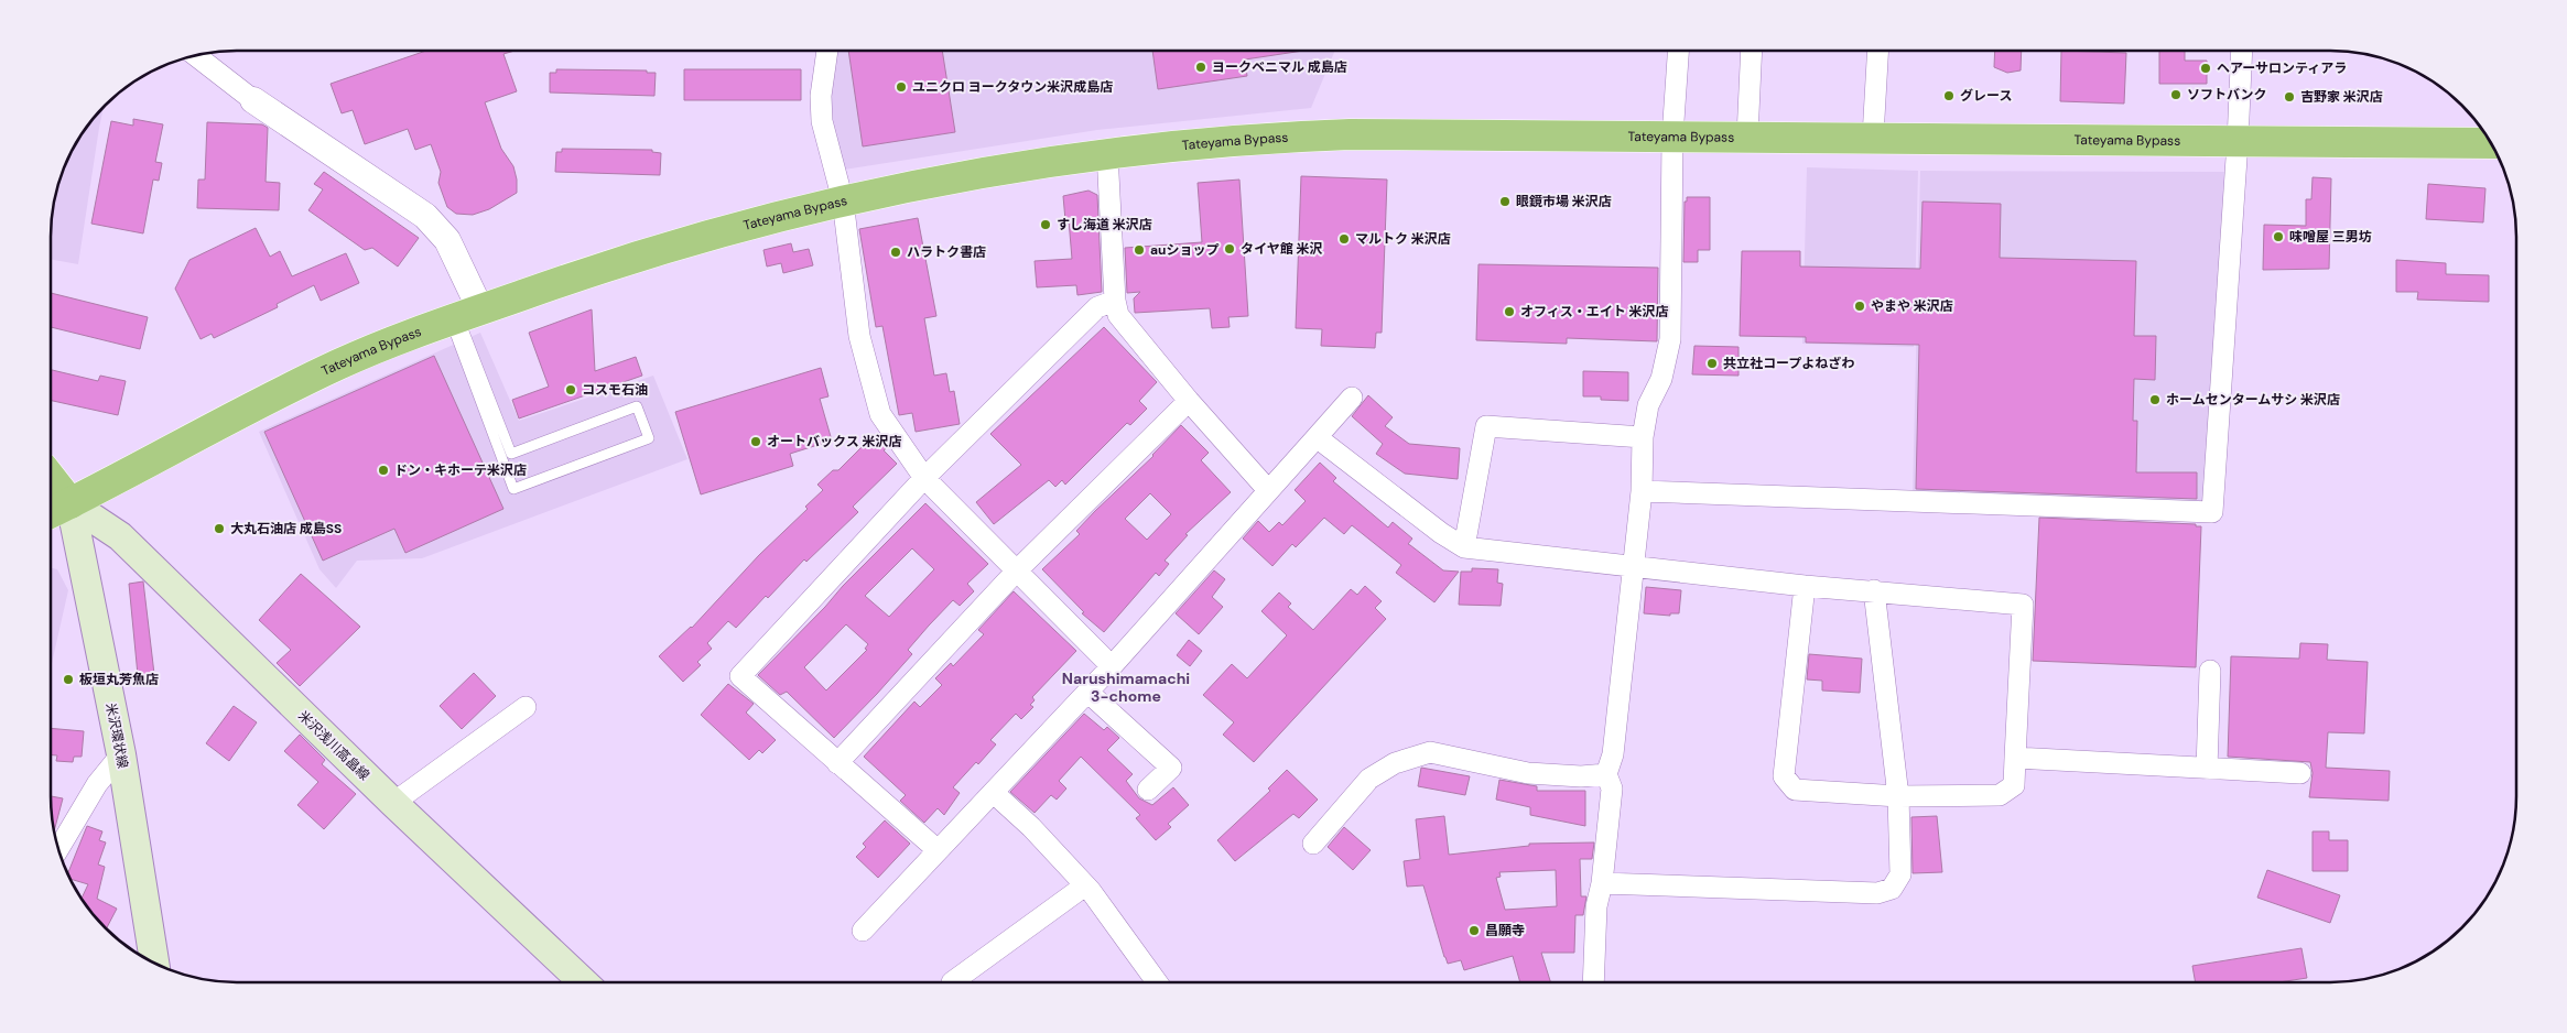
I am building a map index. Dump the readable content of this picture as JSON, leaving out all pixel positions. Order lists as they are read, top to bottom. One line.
{"streets":{"highway":["Tateyama Bypass"],"main road":["米沢環状線","米沢浅川高畠線"]},"crossings":[["Tateyama Bypass","米沢環状線"],["Tateyama Bypass","米沢浅川高畠線"],["米沢環状線","米沢浅川高畠線"]],"districts":["Narushimamachi 3-chome"],"places":["ヨークベニマル 成島店","ヘアーサロンティアラ","ユニクロ ヨークタウン米沢成島店","ソフトバンク","グレース","吉野家 米沢店","眼鏡市場 米沢店","すし海道 米沢店","味噌屋 三男坊","マルトク 米沢店","タイヤ館 米沢","auショップ","ハラトク書店","やまや 米沢店","オフィス・エイト 米沢店","共立社コープよねざわ","コスモ石油","ホームセンタームサシ 米沢店","オートバックス 米沢店","ドン・キホーテ米沢店","大丸石油店 成島SS","板垣丸芳魚店","昌願寺"]}
